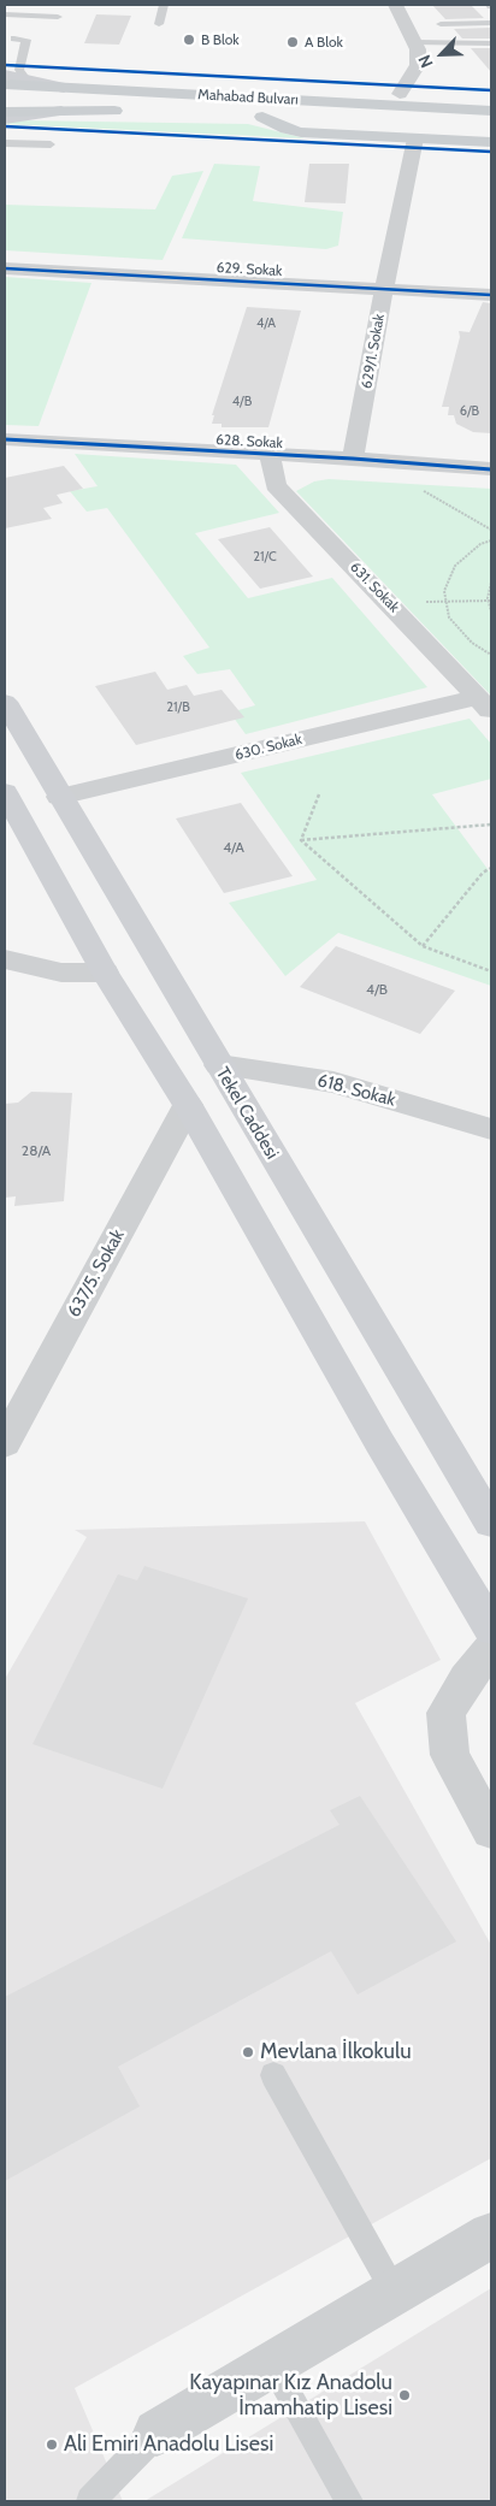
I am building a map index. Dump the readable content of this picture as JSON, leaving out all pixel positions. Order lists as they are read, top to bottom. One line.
{"streets":{"main road":["Mahabad Bulvarı","Tekel Caddesi"],"street":["629. Sokak","629/1. Sokak","628. Sokak","631. Sokak","630. Sokak","618. Sokak","637/5. Sokak"]},"crossings":[["629. Sokak","629/1. Sokak"],["629/1. Sokak","628. Sokak"],["628. Sokak","631. Sokak"],["631. Sokak","630. Sokak"],["630. Sokak","Tekel Caddesi"],["618. Sokak","Tekel Caddesi"]],"places":["B Blok","A Blok","Mevlana İlkokulu","Kayapınar Kız Anadolu İmamhatip Lisesi","Ali Emiri Anadolu Lisesi"],"house_numbers":["4/A","4/B","6/B","21/C","21/B","4/A","4/B","28/A"],"north":"bottom left"}
